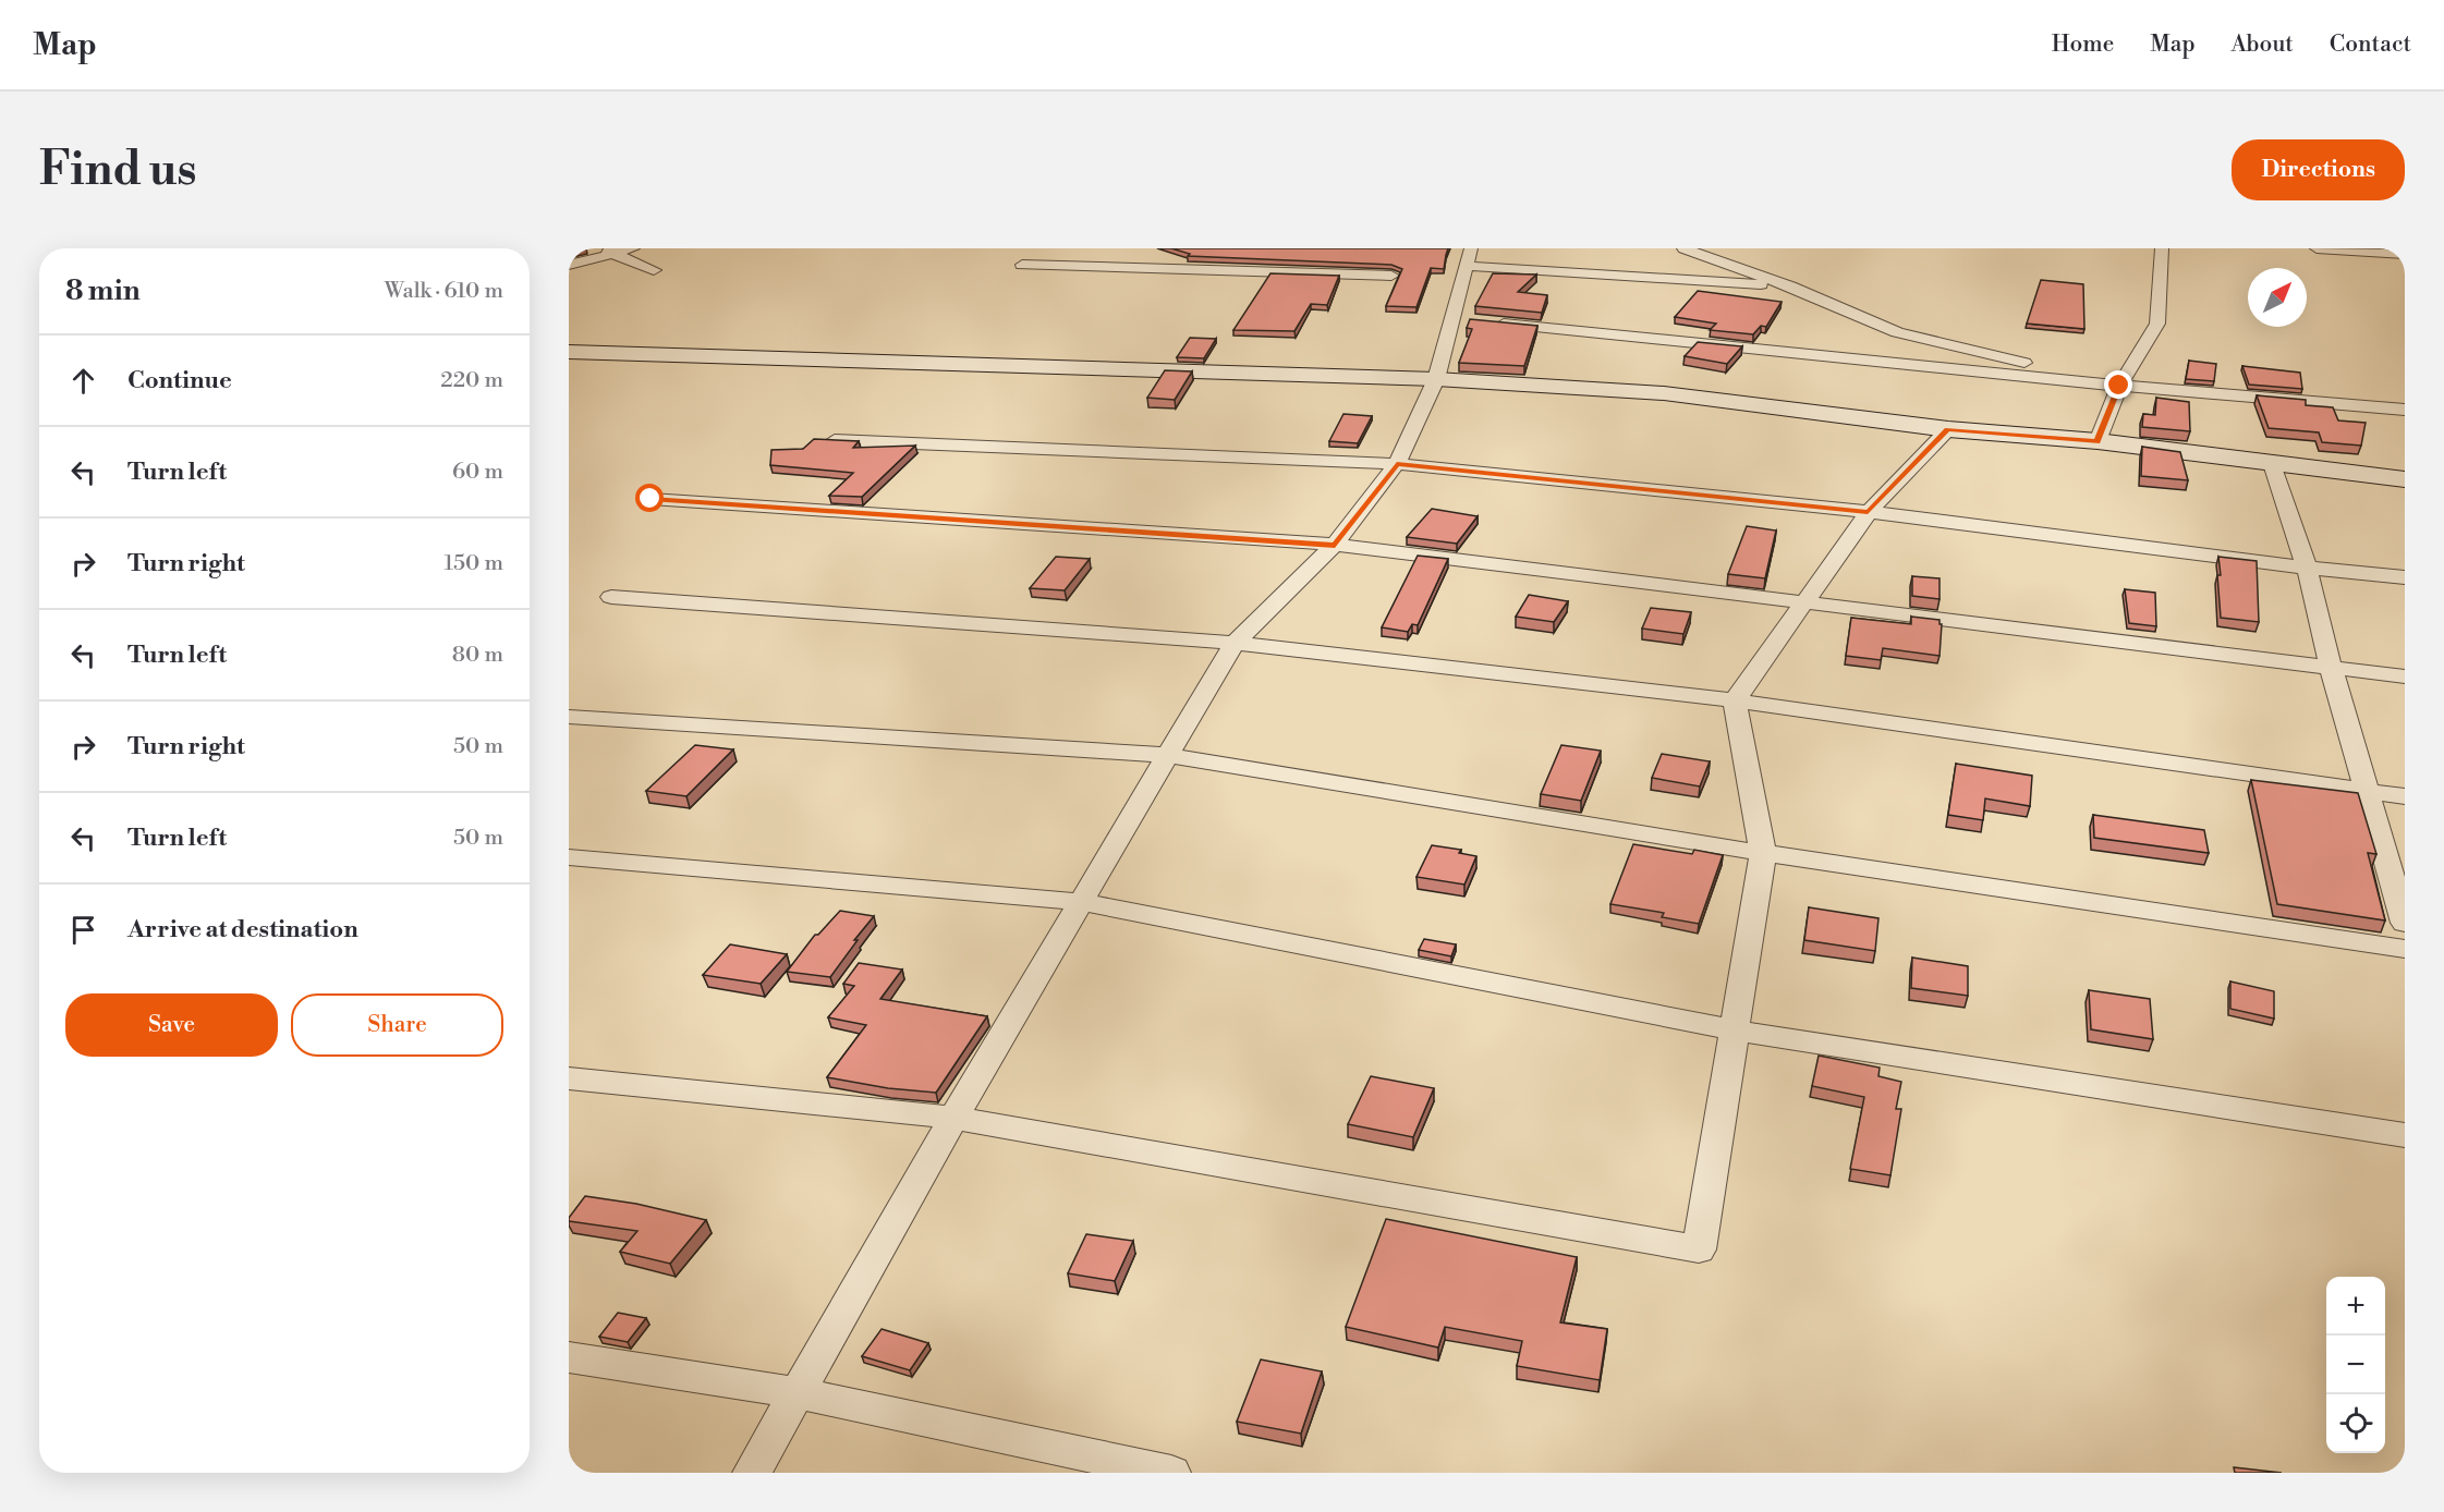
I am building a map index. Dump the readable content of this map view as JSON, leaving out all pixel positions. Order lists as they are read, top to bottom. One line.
{"north":"top right","page":{"header":"Map","nav":["Home","Map","About","Contact"],"buttons":["Directions",["Save","Share"]],"title":"Find us","heading":["8 min","Walk · 610 m"],"list":[["Continue","220 m"],["Turn left","60 m"],["Turn right","150 m"],["Turn left","80 m"],["Turn right","50 m"],["Turn left","50 m"],"Arrive at destination"],"map_buttons":["+","−"]}}
